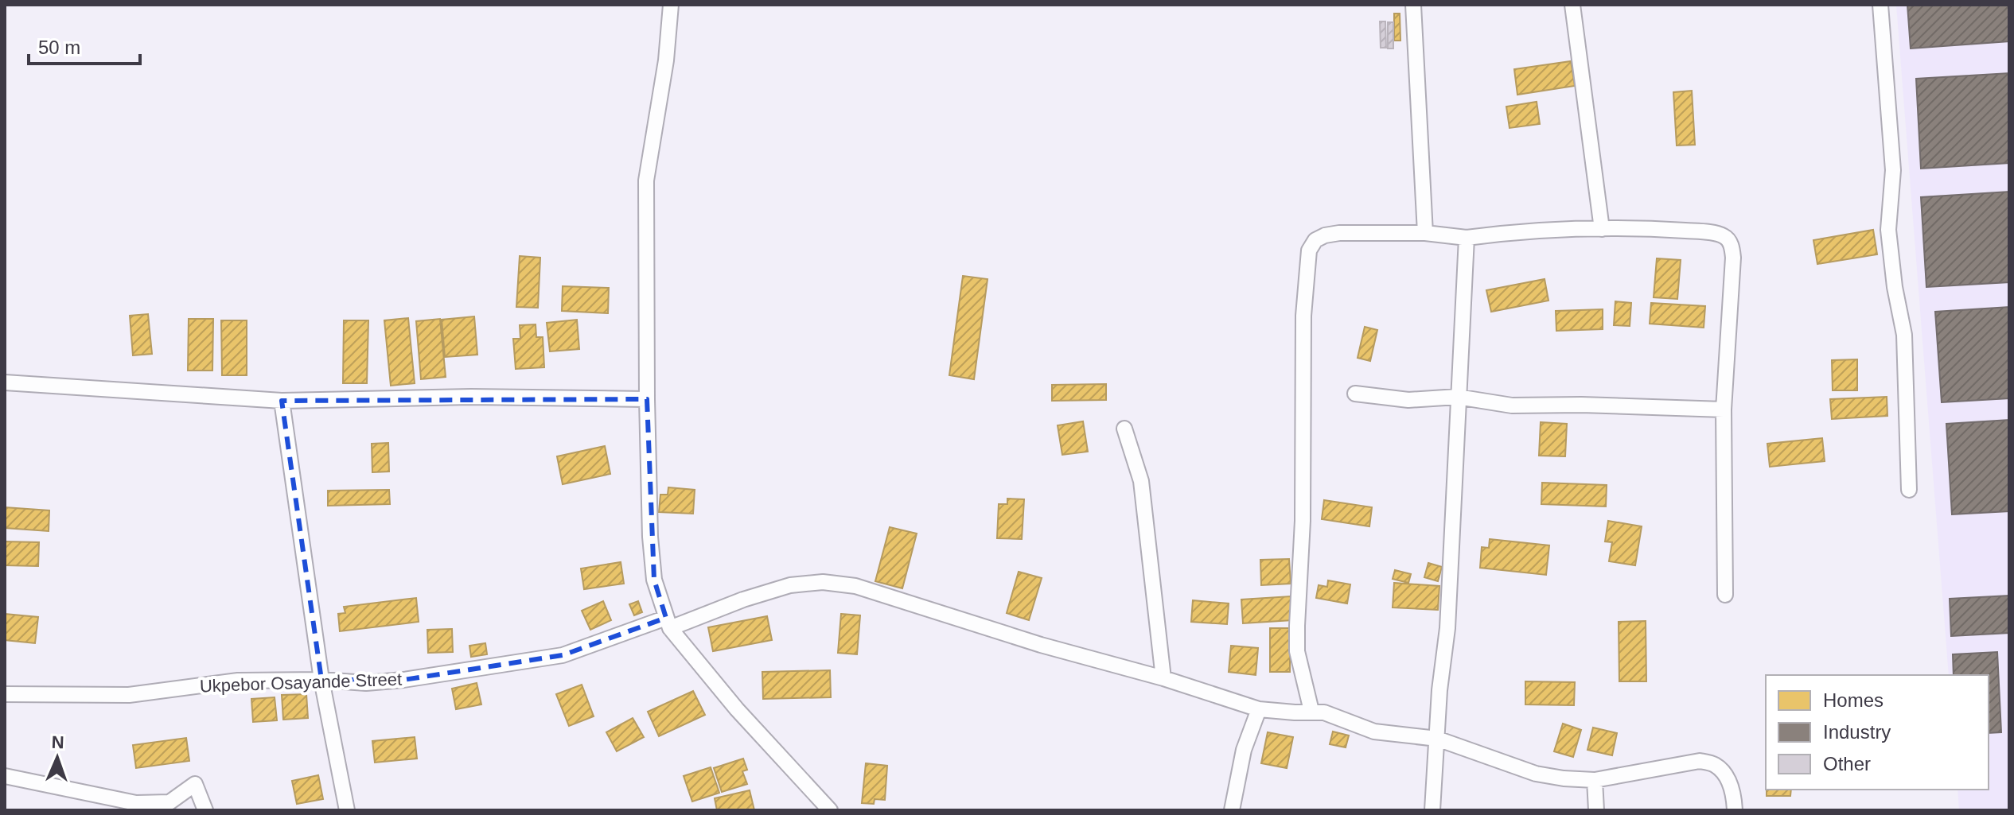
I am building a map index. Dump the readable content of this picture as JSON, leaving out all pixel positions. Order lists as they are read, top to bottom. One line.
{"streets":{"street":["Ukpebor Osayande Street"]},"legend":["Homes","Industry","Other"],"scale_bar":"50 m","north":"top"}
